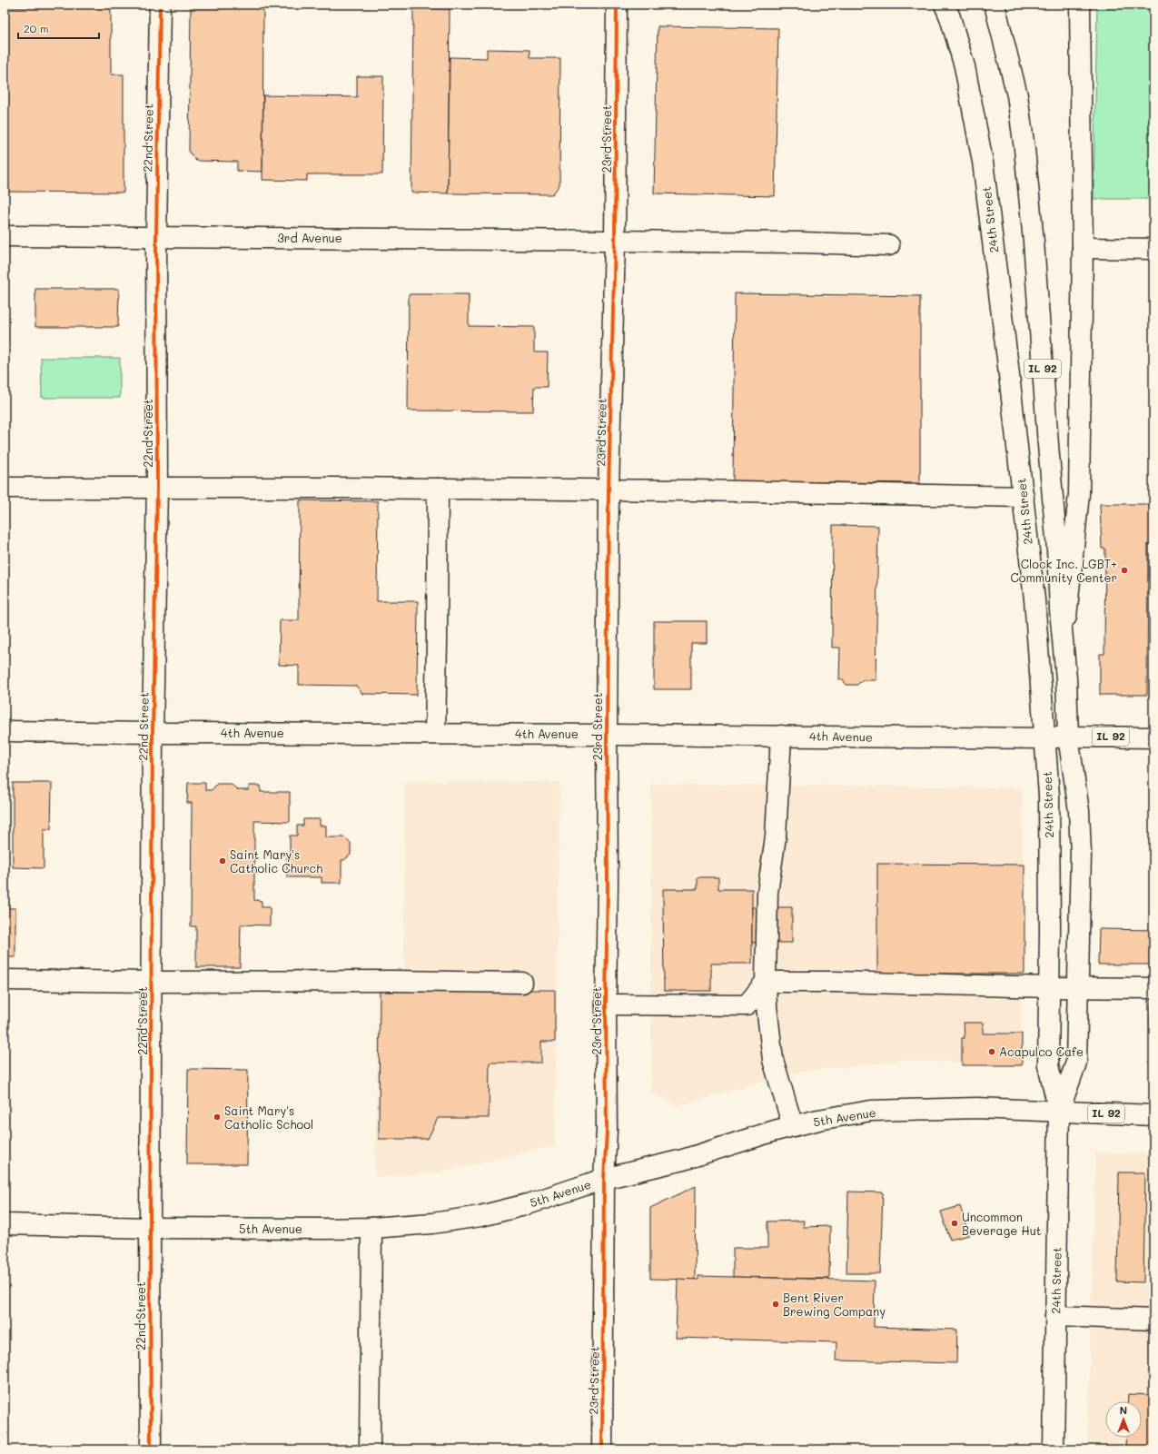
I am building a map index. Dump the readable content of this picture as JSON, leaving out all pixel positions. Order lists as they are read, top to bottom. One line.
{"streets":{"main road":["22nd Street","23rd Street","24th Street","3rd Avenue","IL 92","4th Avenue","5th Avenue"]},"crossings":[["22nd Street","3rd Avenue"],["22nd Street","4th Avenue"],["22nd Street","5th Avenue"],["23rd Street","3rd Avenue"],["23rd Street","4th Avenue"],["23rd Street","5th Avenue"],["24th Street","4th Avenue"],["24th Street","5th Avenue"]],"places":["Clock Inc. LGBT+ Community Center","Saint Mary's Catholic Church","Acapulco Cafe","Saint Mary's Catholic School","Uncommon Beverage Hut","Bent River Brewing Company"],"scale_bar":"20 m","north":"top"}
